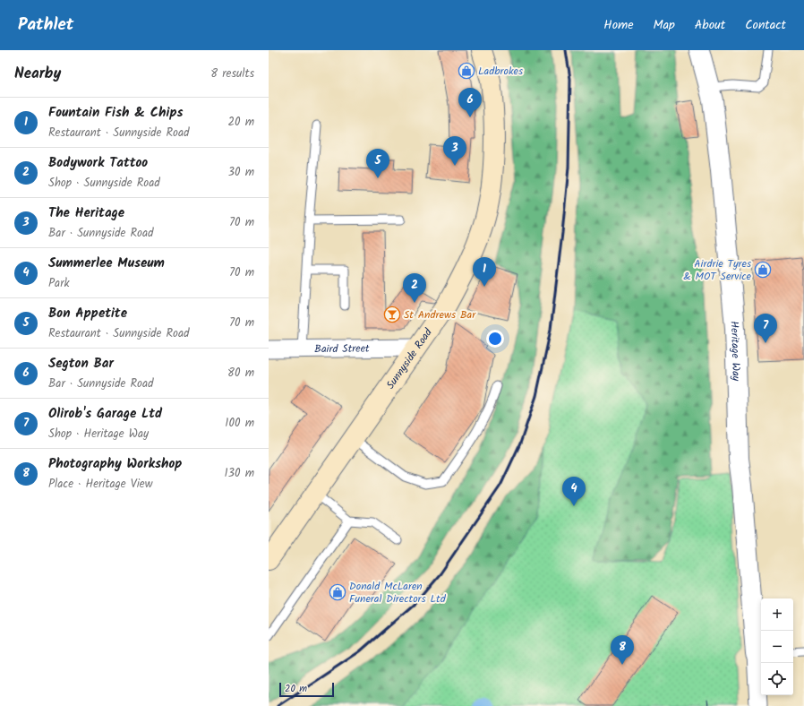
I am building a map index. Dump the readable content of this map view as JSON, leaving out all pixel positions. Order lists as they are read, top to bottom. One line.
{"streets":{"main road":["Sunnyside Road"],"street":["Baird Street","Heritage Way"]},"crossings":[["Baird Street","Sunnyside Road"]],"places":{"shop":["Ladbrokes","Airdrie Tyres & MOT Service","Donald McLaren Funeral Directors Ltd"],"bar":["St Andrews Bar"]},"scale_bar":"20 m","page":{"header":"Pathlet","nav":["Home","Map","About","Contact"],"heading":["Nearby","8 results"],"pins":["6","3","5","1","2","7","4","8"],"list":[{"mark":"1","name":"Fountain Fish & Chips","note":"Restaurant · Sunnyside Road","value":"20 m"},{"mark":"2","name":"Bodywork Tattoo","note":"Shop · Sunnyside Road","value":"30 m"},{"mark":"3","name":"The Heritage","note":"Bar · Sunnyside Road","value":"70 m"},{"mark":"4","name":"Summerlee Museum","note":"Park","value":"70 m"},{"mark":"5","name":"Bon Appetite","note":"Restaurant · Sunnyside Road","value":"70 m"},{"mark":"6","name":"Segton Bar","note":"Bar · Sunnyside Road","value":"80 m"},{"mark":"7","name":"Olirob's Garage Ltd","note":"Shop · Heritage Way","value":"100 m"},{"mark":"8","name":"Photography Workshop","note":"Place · Heritage View","value":"130 m"}],"map_buttons":["+","−"],"scale":"20 m"}}
